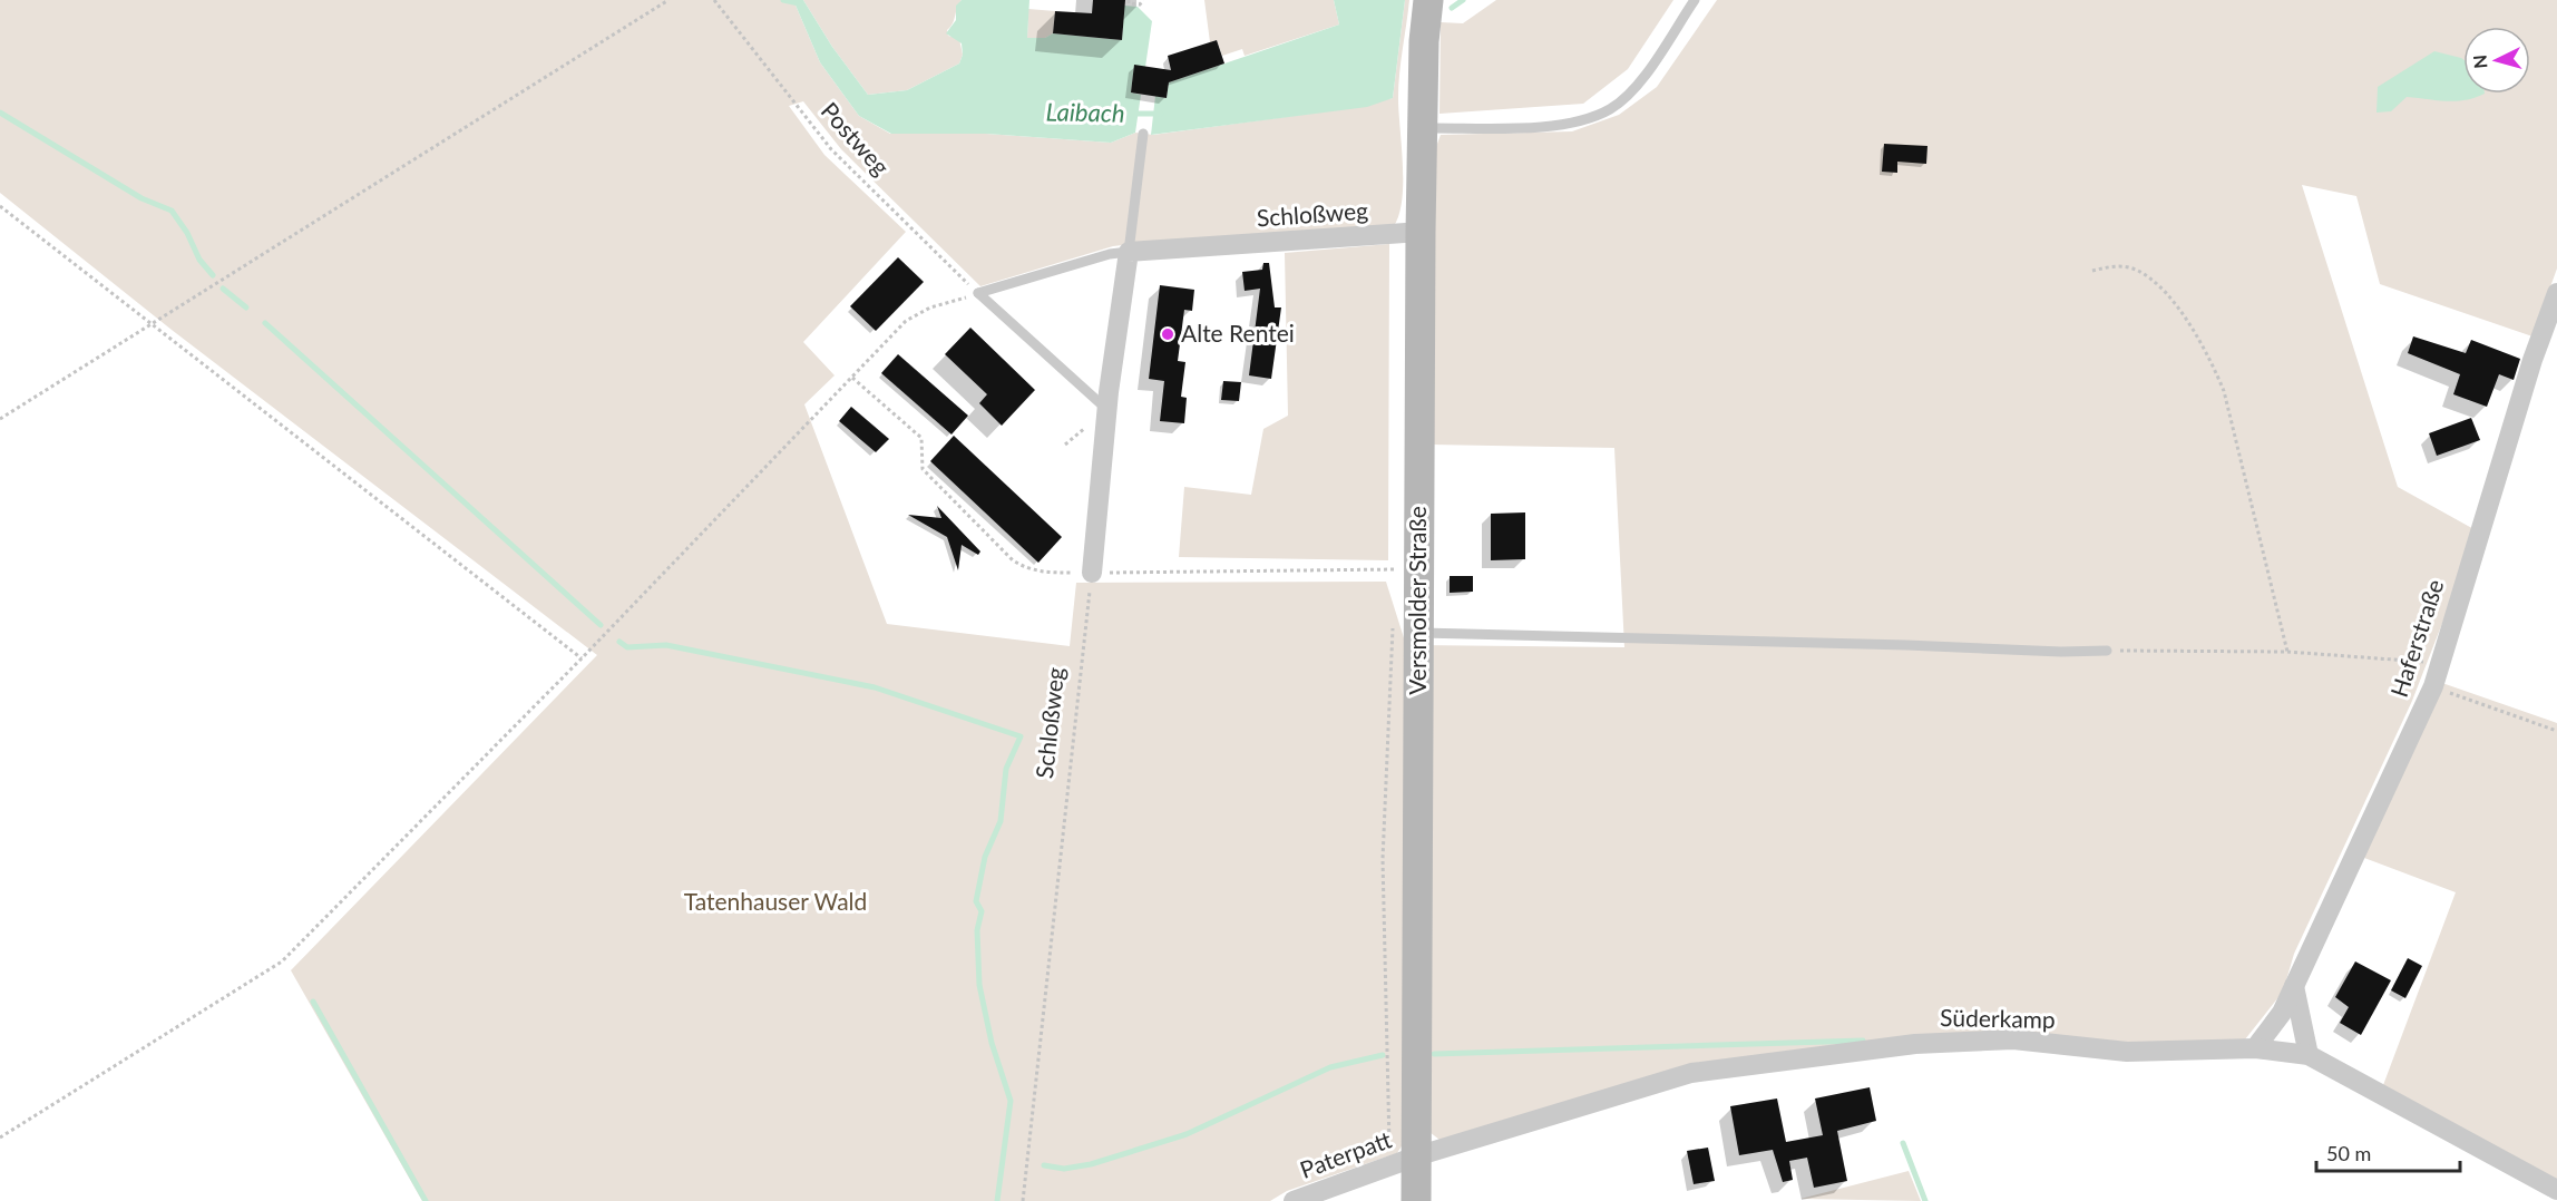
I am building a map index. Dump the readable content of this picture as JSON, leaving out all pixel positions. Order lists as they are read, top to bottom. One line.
{"streets":{"main road":["Versmolder Straße"],"street":["Schloßweg","Haferstraße","Süderkamp","Paterpatt"],"path":["Postweg"]},"crossings":[["Schloßweg","Versmolder Straße"],["Versmolder Straße","Süderkamp"],["Versmolder Straße","Paterpatt"],["Haferstraße","Süderkamp"],["Süderkamp","Paterpatt"]],"water":["Laibach"],"parks":["Tatenhauser Wald"],"places":["Alte Rentei"],"scale_bar":"50 m","north":"left"}
